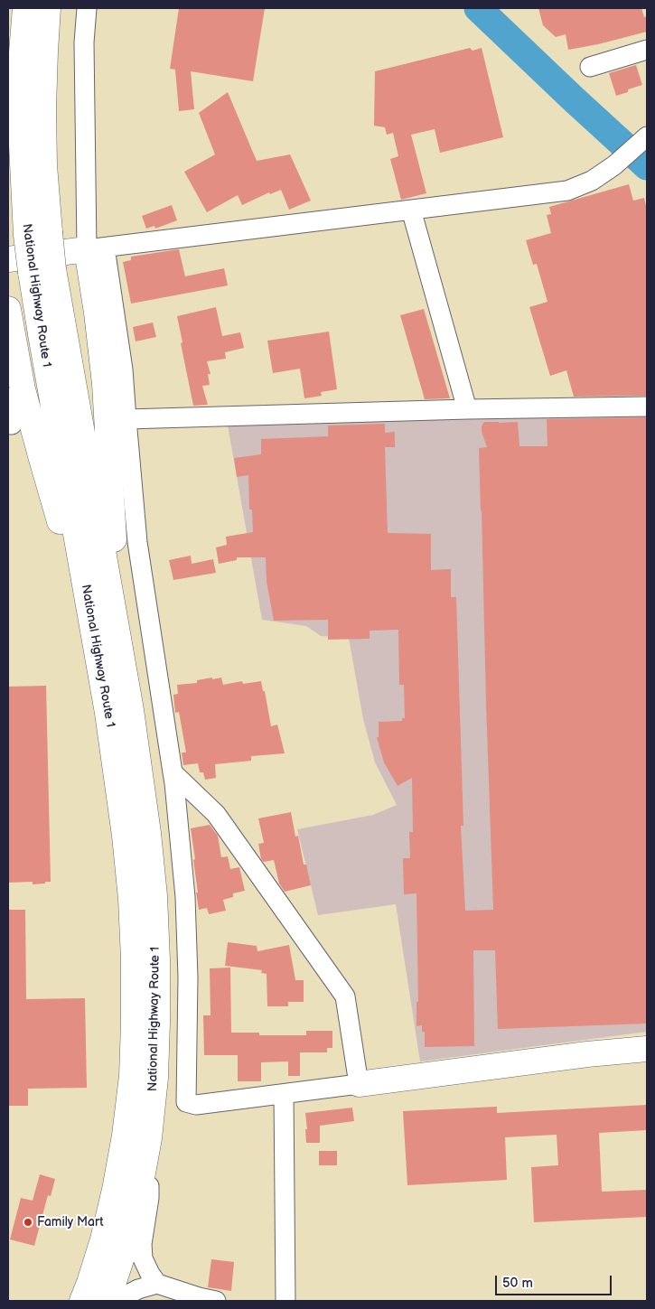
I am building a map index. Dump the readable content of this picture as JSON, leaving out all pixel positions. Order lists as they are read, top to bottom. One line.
{"streets":{"main road":["National Highway Route 1"]},"places":["Family Mart"],"scale_bar":"50 m"}
